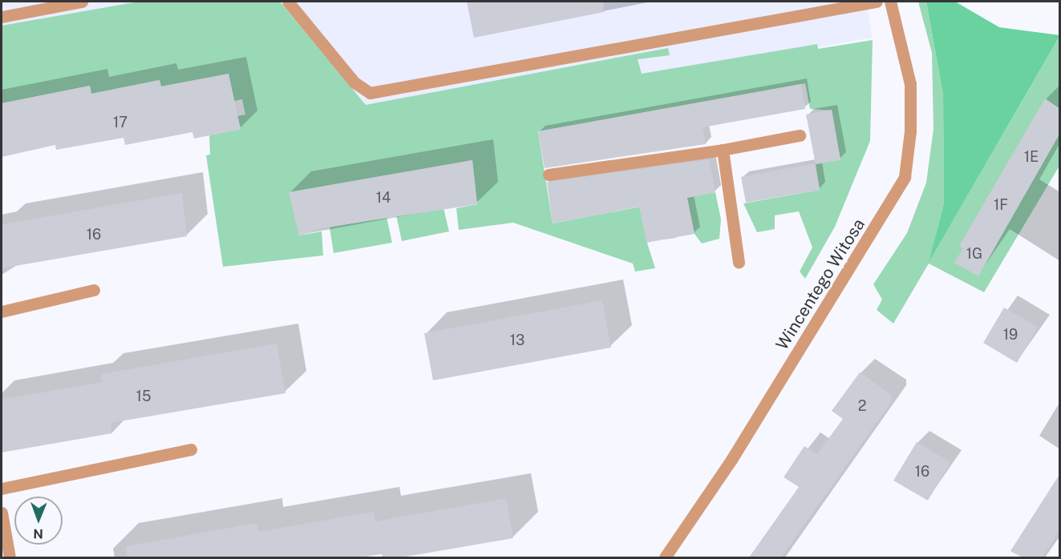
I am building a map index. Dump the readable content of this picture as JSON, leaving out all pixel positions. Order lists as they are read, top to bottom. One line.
{"streets":{"street":["Wincentego Witosa"]},"house_numbers":["17","1E","14","1F","16","1G","19","13","15","2","16"],"north":"bottom"}
